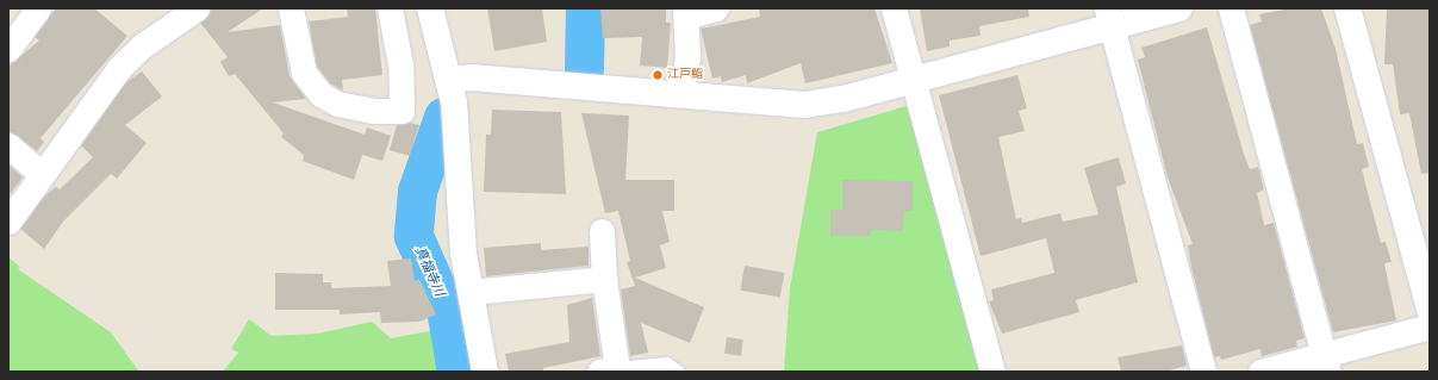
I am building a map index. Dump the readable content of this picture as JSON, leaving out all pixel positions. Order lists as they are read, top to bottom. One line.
{"water":["真福寺川"],"places":["江戸鮨"]}
